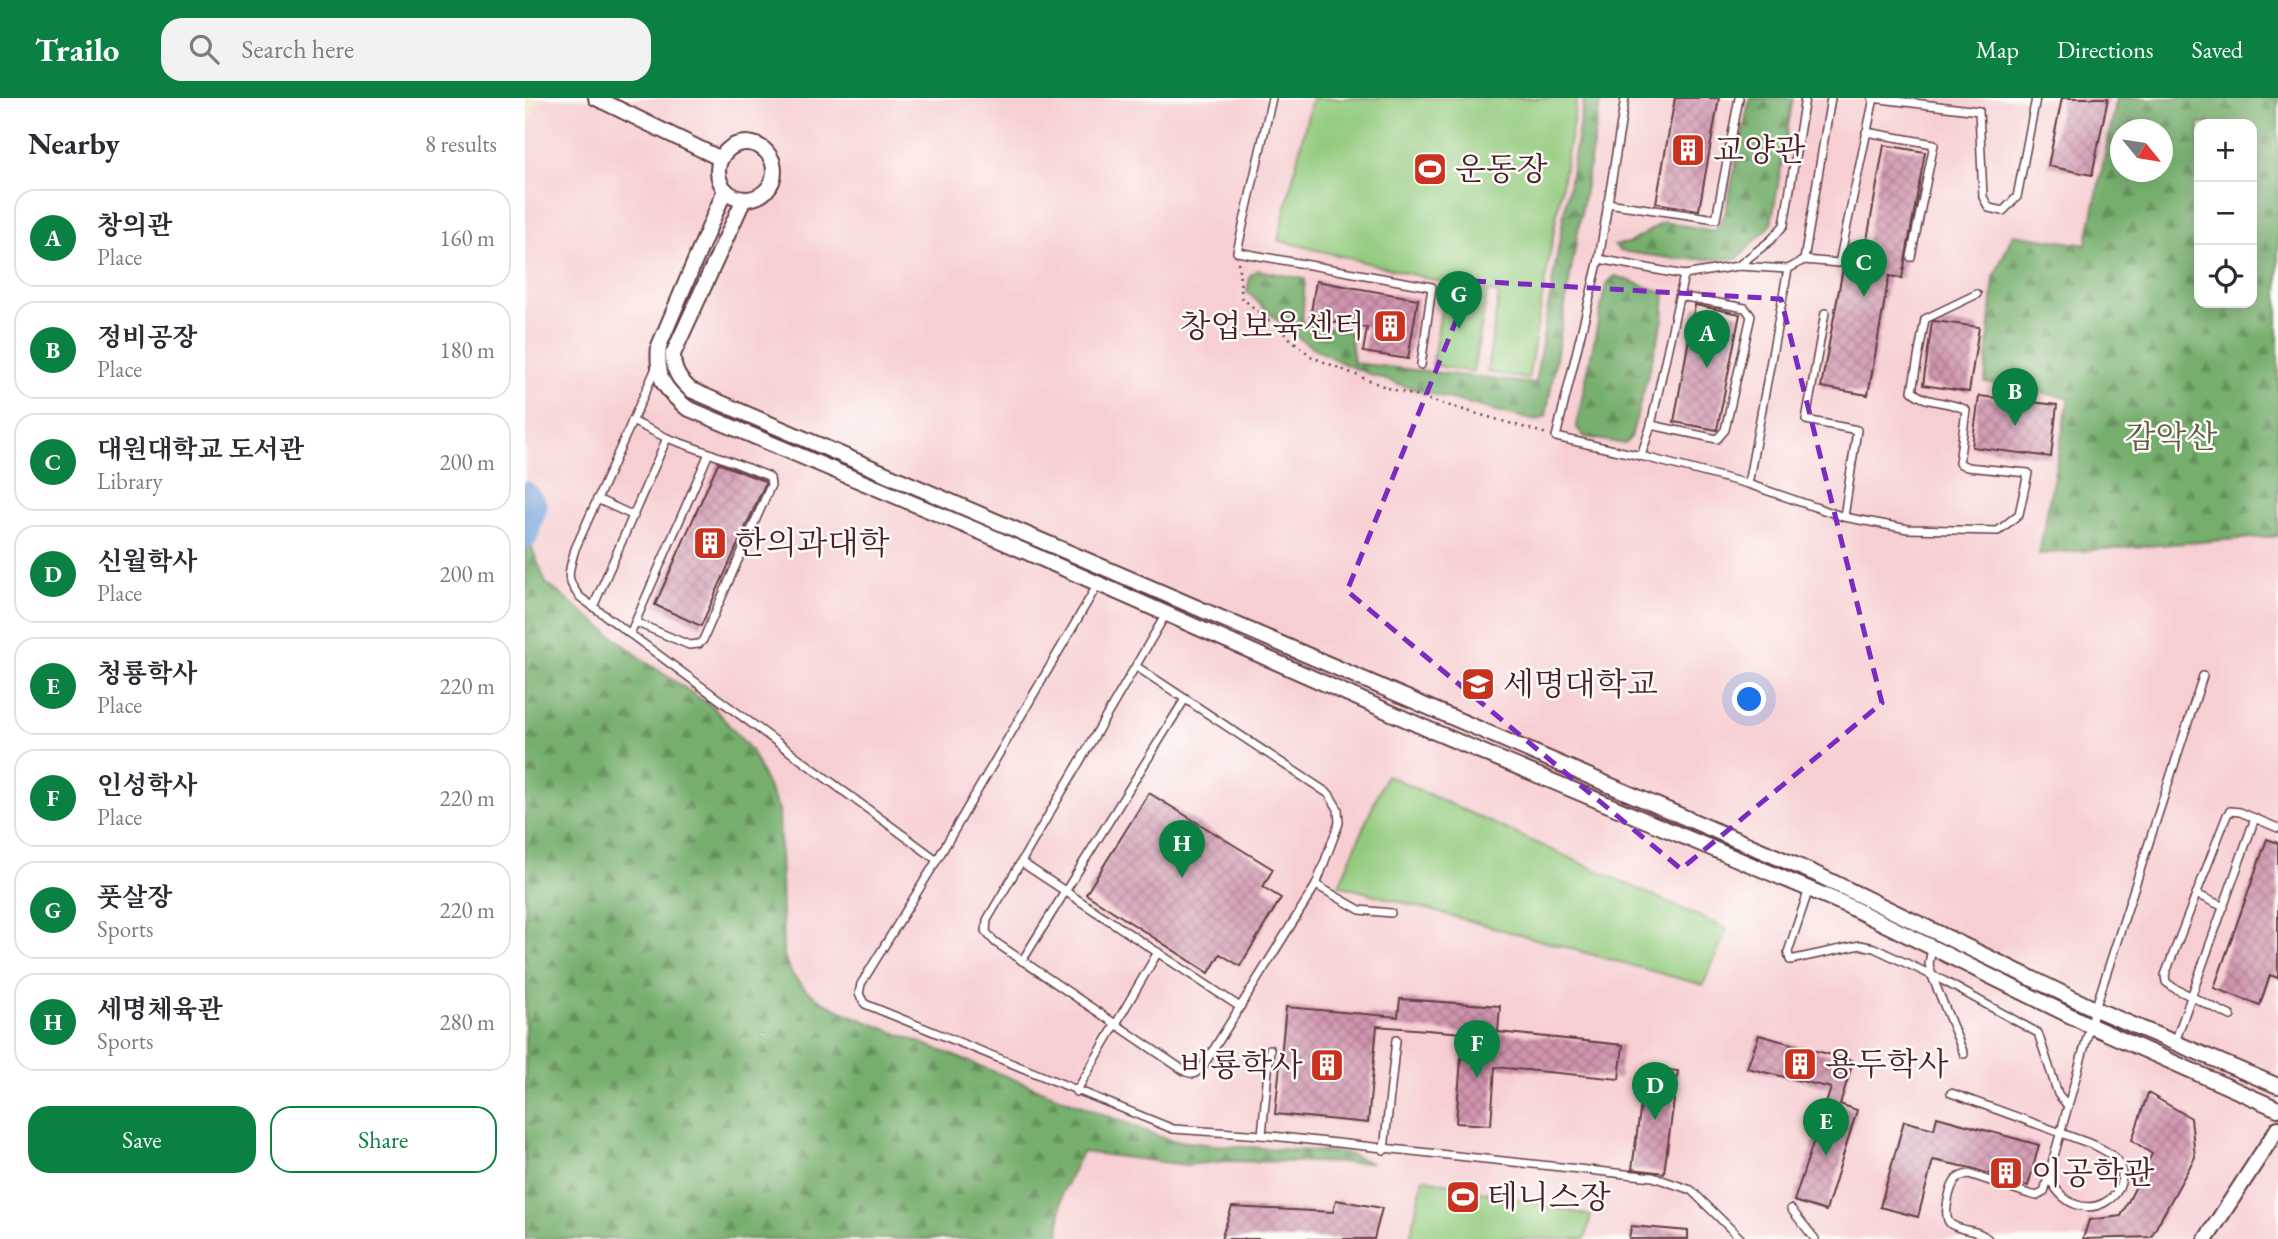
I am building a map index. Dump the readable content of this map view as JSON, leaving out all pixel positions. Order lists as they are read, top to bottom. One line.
{"parks":["감악산"],"places":{"building":["교양관","창업보육센터","한의과대학","용두학사","비룡학사","이공학관"],"sports":["운동장","테니스장"],"school or university":["세명대학교"]},"north":"bottom right","page":{"header":"Trailo","search":"Search here","nav":["Map","Directions","Saved"],"heading":["Nearby","8 results"],"map_buttons":["+","−"],"list":[{"mark":"A","name":"창의관","note":"Place","value":"160 m"},{"mark":"B","name":"정비공장","note":"Place","value":"180 m"},{"mark":"C","name":"대원대학교 도서관","note":"Library","value":"200 m"},{"mark":"D","name":"신월학사","note":"Place","value":"200 m"},{"mark":"E","name":"청룡학사","note":"Place","value":"220 m"},{"mark":"F","name":"인성학사","note":"Place","value":"220 m"},{"mark":"G","name":"풋살장","note":"Sports","value":"220 m"},{"mark":"H","name":"세명체육관","note":"Sports","value":"280 m"}],"pins":["C","G","A","B","H","F","D","E"],"buttons":["Save","Share"]}}
